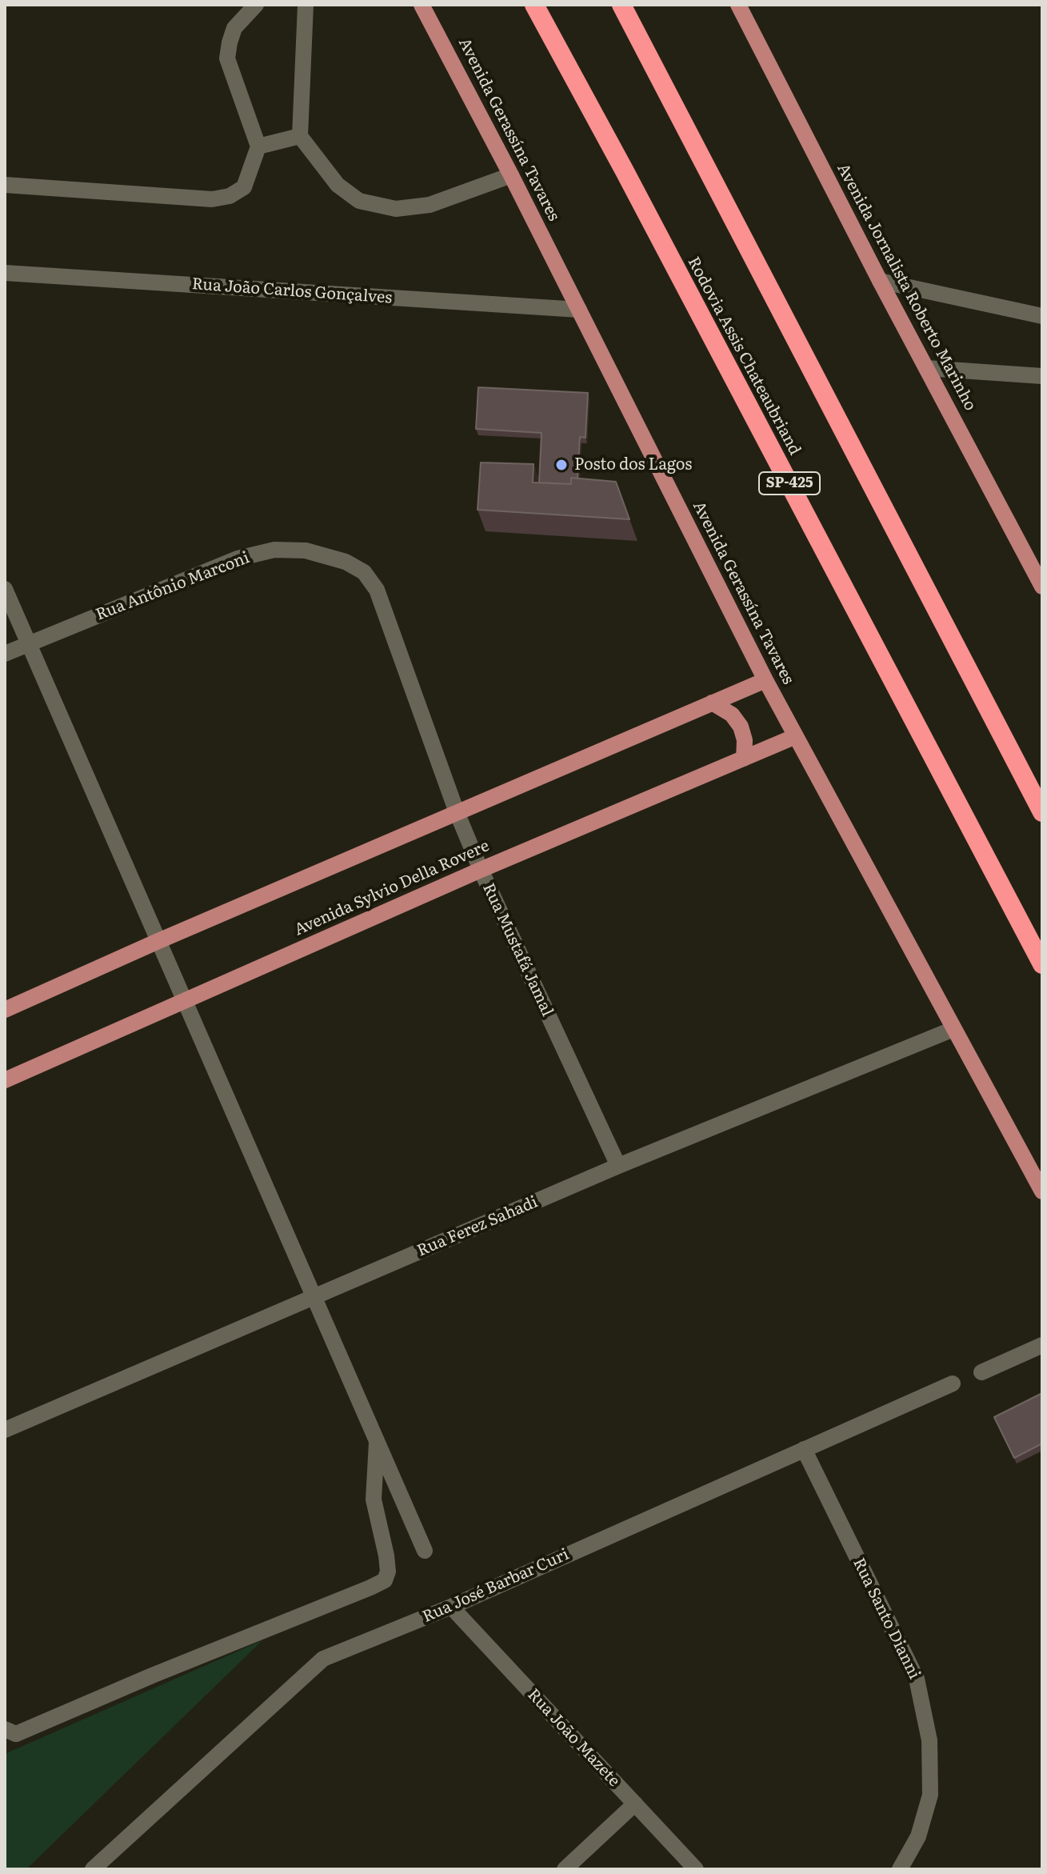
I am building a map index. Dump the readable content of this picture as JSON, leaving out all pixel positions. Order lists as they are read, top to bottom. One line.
{"streets":{"highway":["Rodovia Assis Chateaubriand","SP-425"],"main road":["Avenida Gerassína Tavares","Avenida Jornalista Roberto Marinho","Avenida Sylvio Della Rovere"],"street":["Rua João Carlos Gonçalves","Rua Antônio Marconi","Rua Mustafá Jamal","Rua Ferez Sahadi","Rua José Barbar Curi","Rua Santo Dianni","Rua João Mazete"]},"crossings":[["Avenida Gerassína Tavares","Rua João Carlos Gonçalves"],["Avenida Gerassína Tavares","Avenida Sylvio Della Rovere"],["Avenida Gerassína Tavares","Rua Ferez Sahadi"],["Rua Antônio Marconi","Rua Mustafá Jamal"],["Avenida Sylvio Della Rovere","Rua Mustafá Jamal"],["Rua Mustafá Jamal","Rua Ferez Sahadi"],["Rua José Barbar Curi","Rua Santo Dianni"],["Rua José Barbar Curi","Rua João Mazete"]],"places":["Posto dos Lagos"]}
